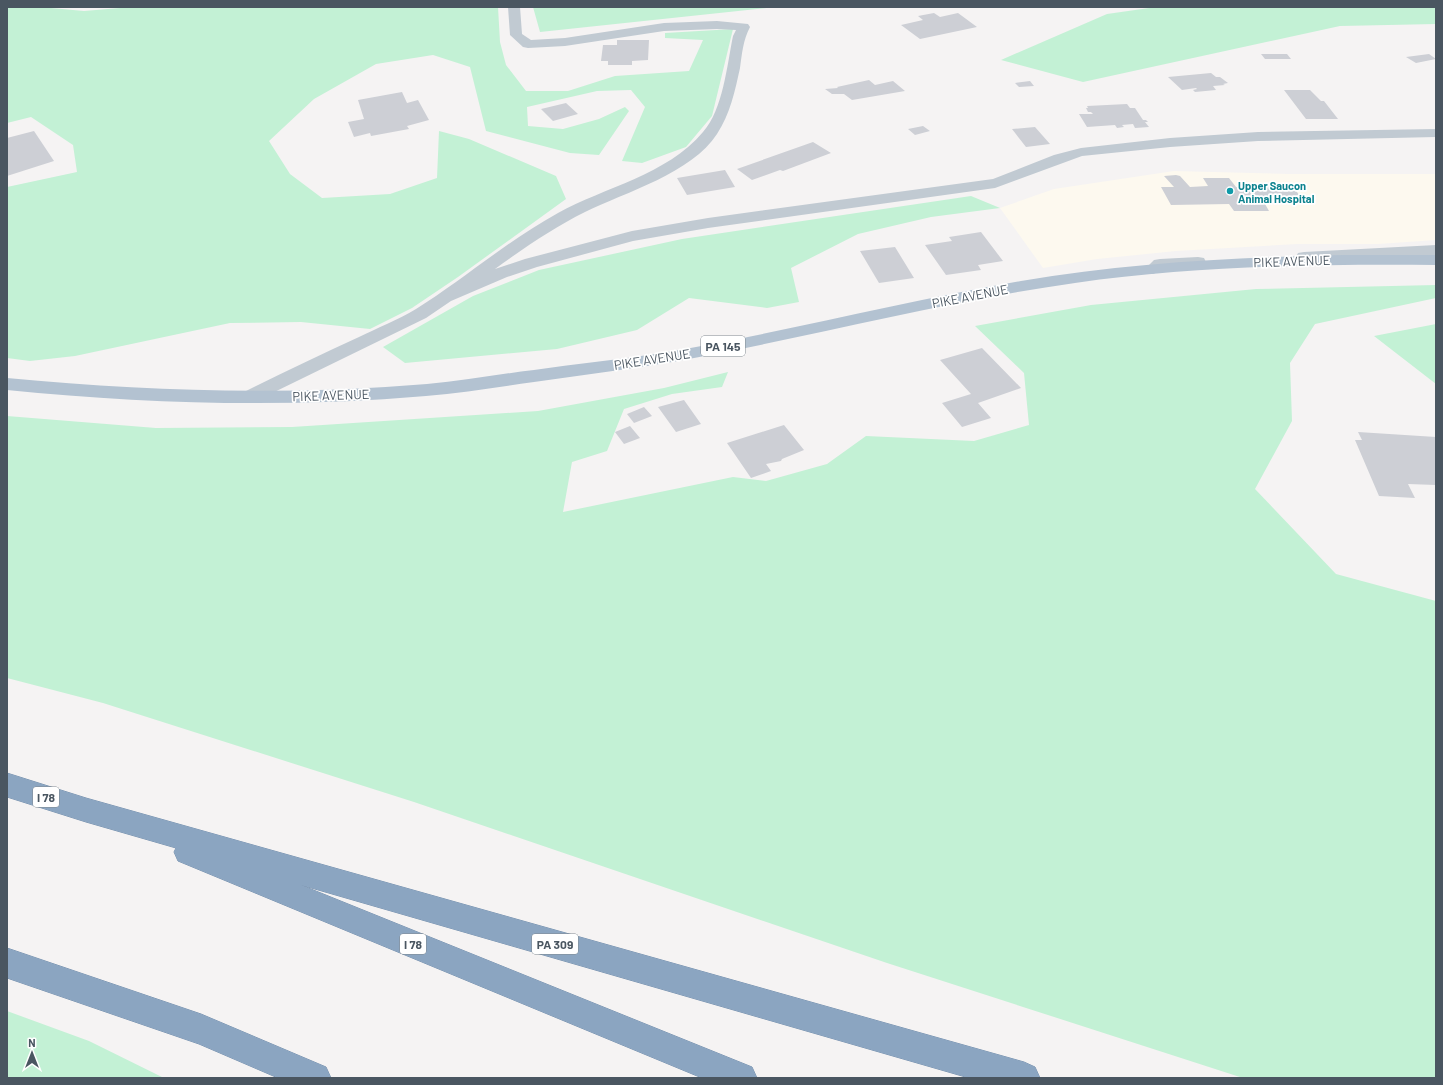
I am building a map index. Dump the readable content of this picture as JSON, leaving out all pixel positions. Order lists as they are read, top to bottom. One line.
{"streets":{"highway":["I 78","PA 309"],"main road":["PIKE AVENUE","PA 145"]},"crossings":[["I 78","PA 309"]],"places":["Upper Saucon Animal Hospital"],"north":"top"}
